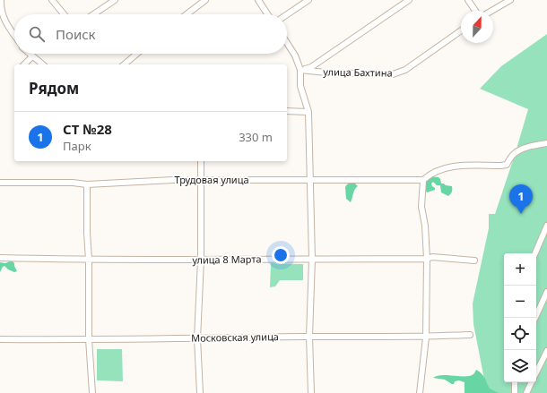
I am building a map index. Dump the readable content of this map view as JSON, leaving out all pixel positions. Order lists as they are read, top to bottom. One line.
{"streets":{"street":["улица Бахтина","Трудовая улица","улица 8 Марта","Московская улица"]},"north":"top","page":{"search":"Поиск","heading":"Рядом","list":[{"mark":"1","name":"СТ №28","note":"Парк","value":"330 m"}],"pins":"1","map_buttons":["+","−"]}}
